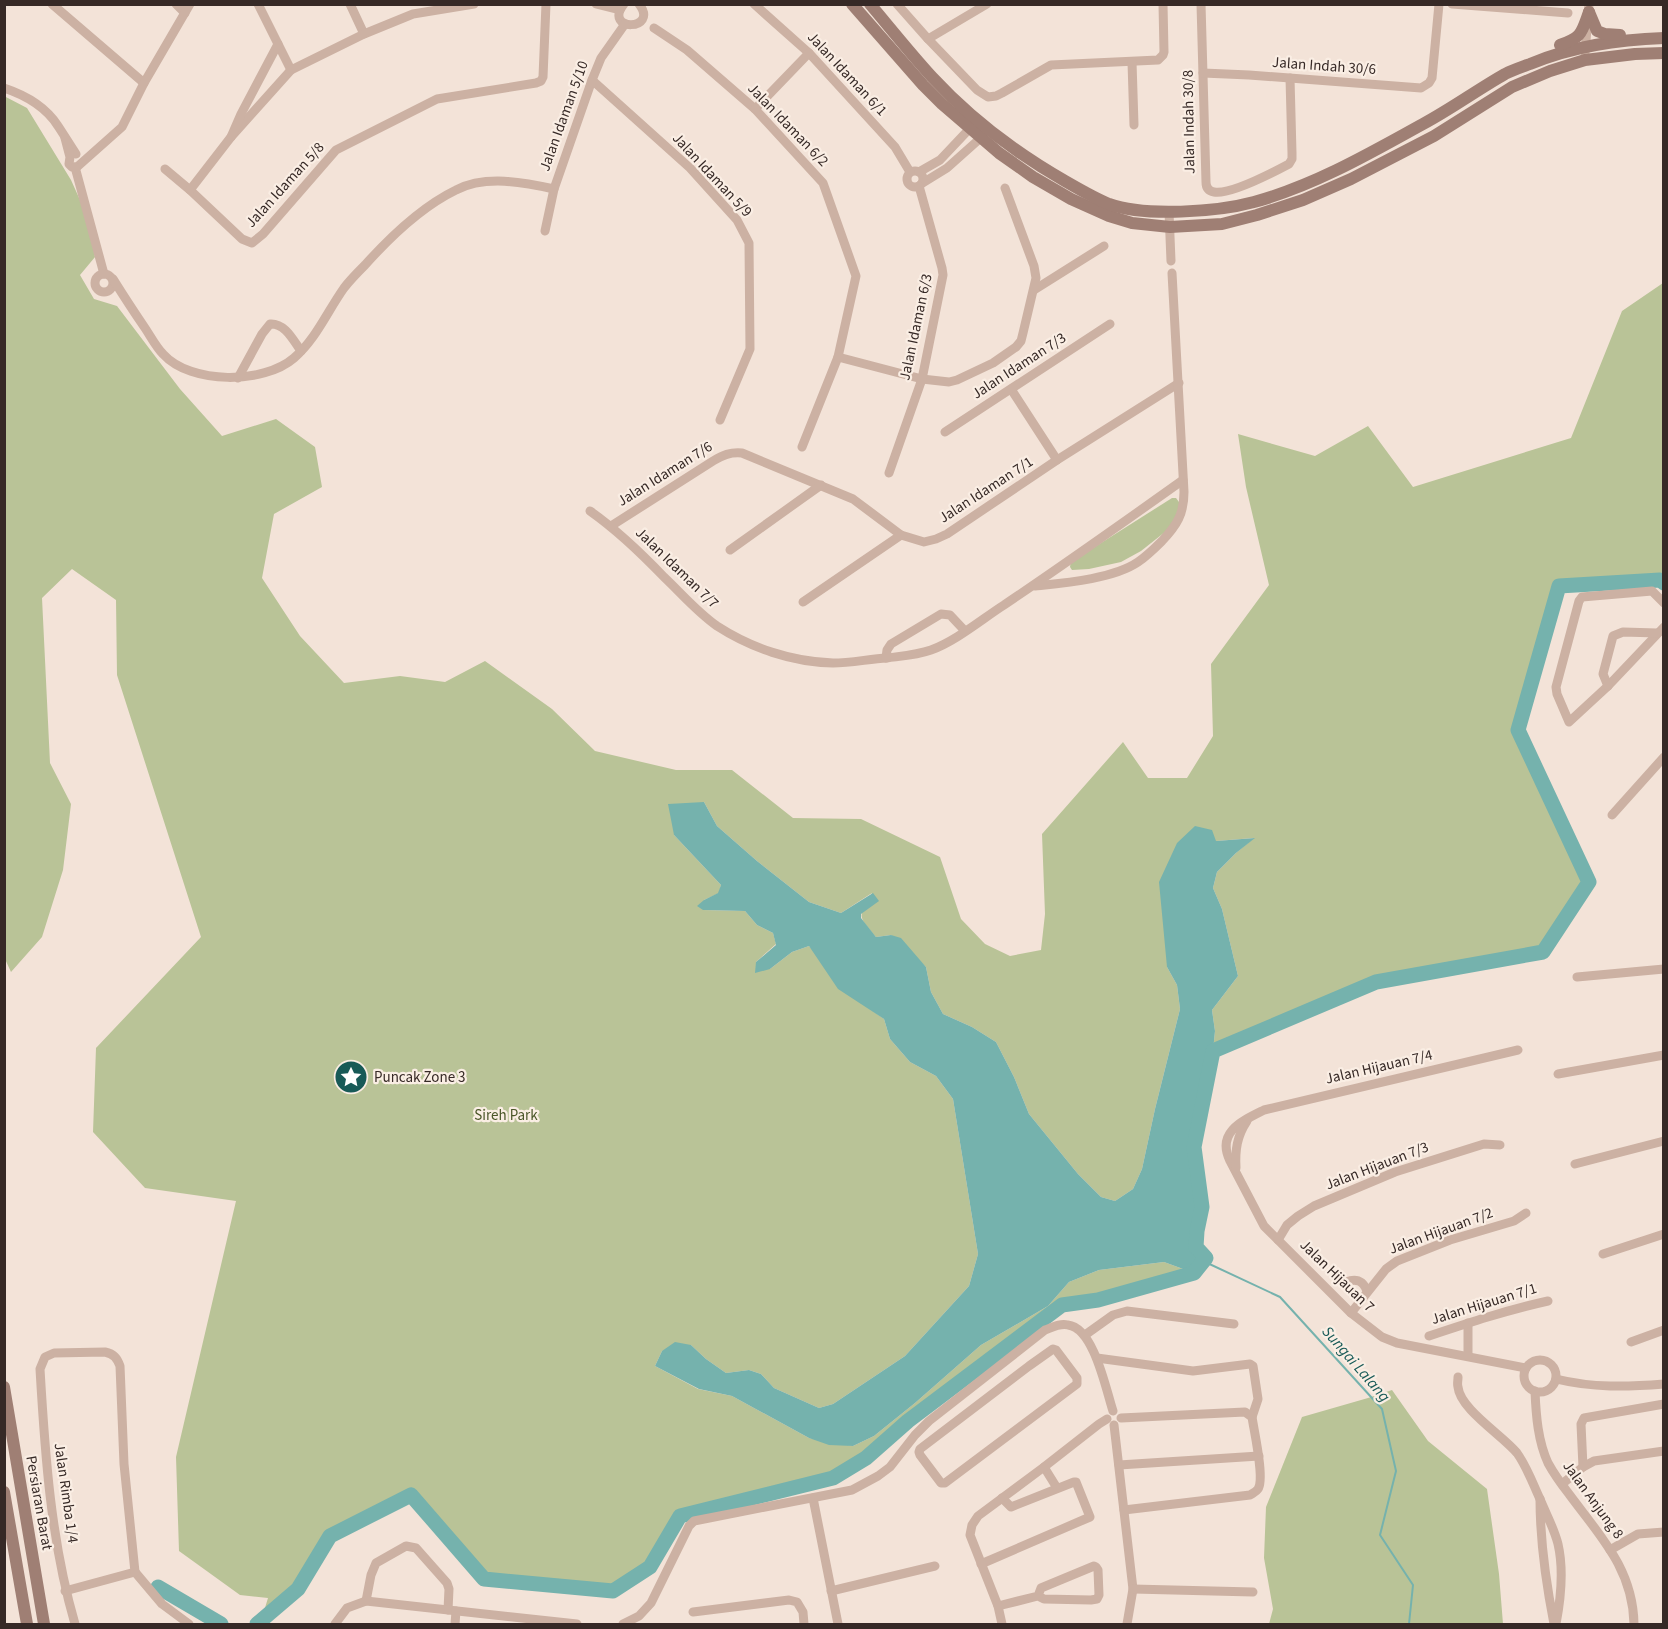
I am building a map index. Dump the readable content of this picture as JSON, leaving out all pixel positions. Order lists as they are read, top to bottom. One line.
{"streets":{"main road":["Persiaran Barat"],"street":["Jalan Indah 30/6","Jalan Idaman 6/1","Jalan Idaman 5/10","Jalan Indah 30/8","Jalan Idaman 6/2","Jalan Idaman 5/9","Jalan Idaman 5/8","Jalan Idaman 6/3","Jalan Idaman 7/3","Jalan Idaman 7/6","Jalan Idaman 7/1","Jalan Idaman 7/7","Jalan Hijauan 7/4","Jalan Hijauan 7/3","Jalan Hijauan 7/2","Jalan Hijauan 7","Jalan Hijauan 7/1","Jalan Rimba 1/4","Jalan Anjung 8"]},"crossings":[["Jalan Indah 30/6","Jalan Indah 30/8"],["Jalan Idaman 6/1","Jalan Idaman 6/3"],["Jalan Idaman 5/10","Jalan Idaman 5/9"],["Jalan Idaman 7/6","Jalan Idaman 7/1"],["Jalan Idaman 7/6","Jalan Idaman 7/7"],["Jalan Idaman 7/1","Jalan Idaman 7/7"],["Jalan Hijauan 7/4","Jalan Hijauan 7"],["Jalan Hijauan 7/3","Jalan Hijauan 7"],["Jalan Hijauan 7/2","Jalan Hijauan 7"],["Jalan Hijauan 7","Jalan Anjung 8"]],"water":["Sungai Lalang"],"parks":["Sireh Park"],"places":{"place":["Puncak Zone 3"]}}
